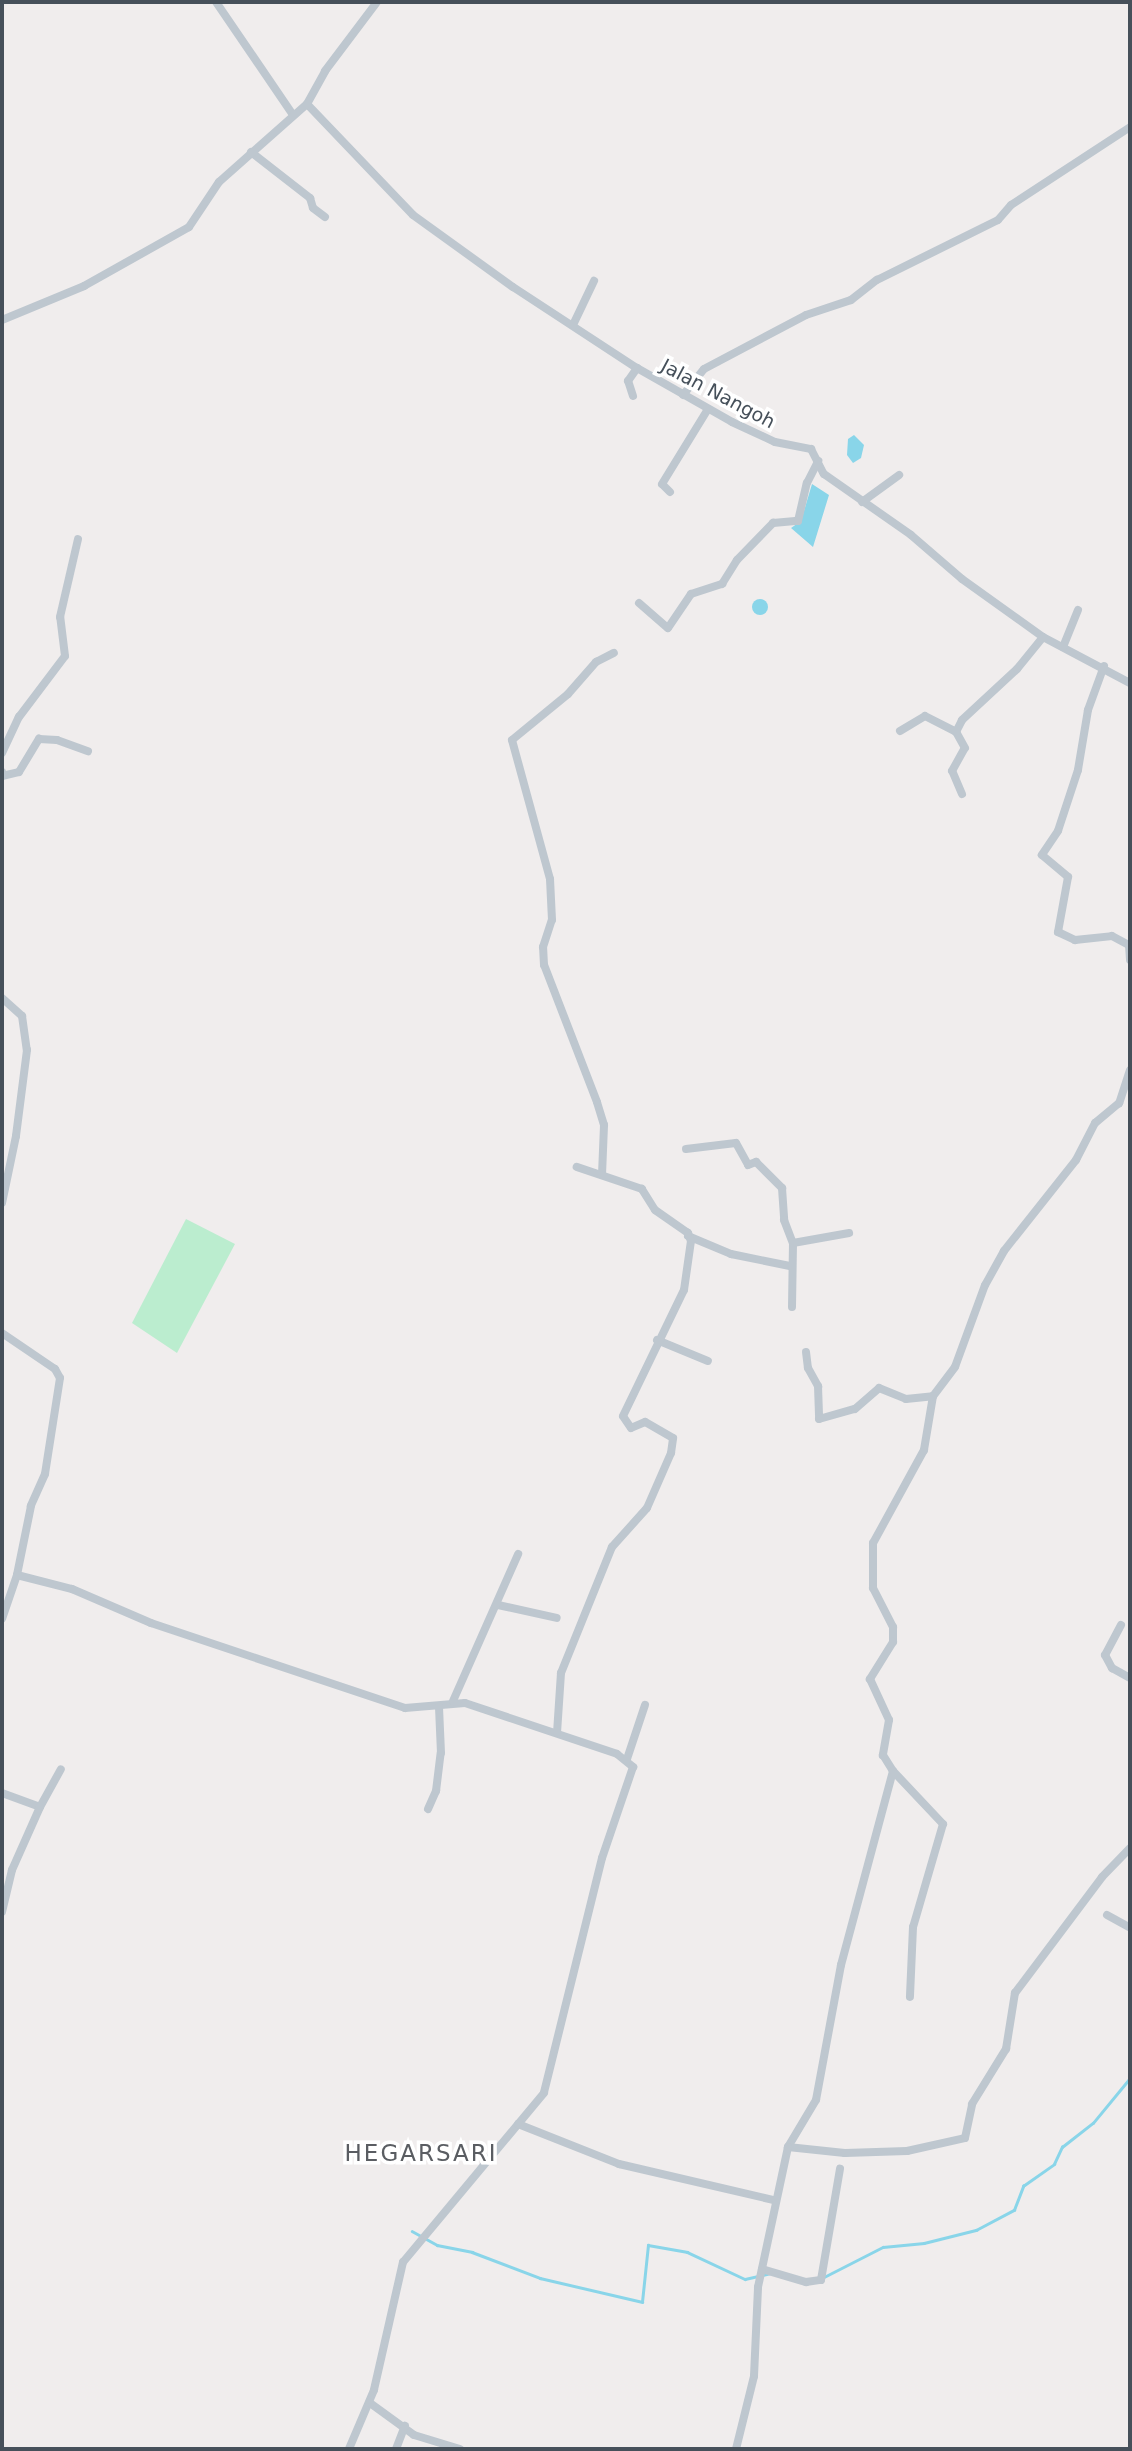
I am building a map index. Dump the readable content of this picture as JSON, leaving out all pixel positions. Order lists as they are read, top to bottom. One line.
{"streets":{"street":["Jalan Nangoh"]},"districts":["HEGARSARI"]}
